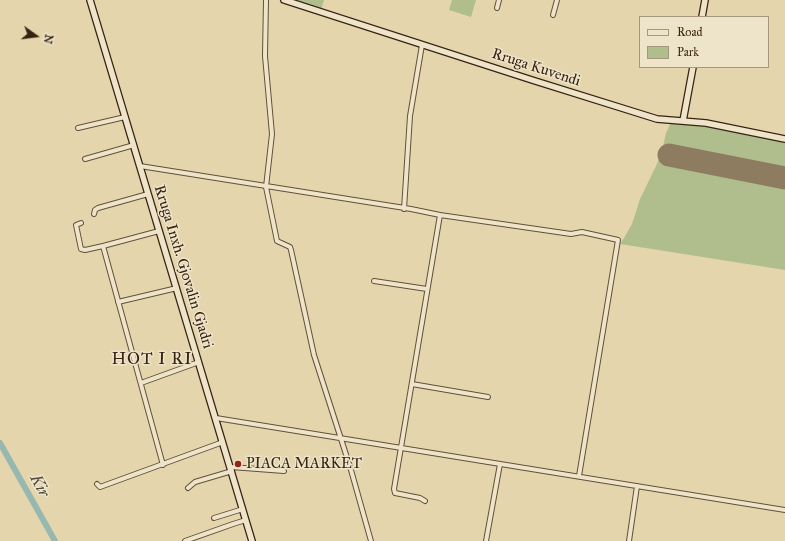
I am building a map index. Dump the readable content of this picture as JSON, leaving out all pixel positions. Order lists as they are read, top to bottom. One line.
{"streets":{"street":["Rruga Kuvendi","Rruga Inxh. Gjovalin Gjadri"]},"districts":["HOT I RI"],"water":["Kir"],"places":["PIACA MARKET"],"legend":["Road","Park"],"north":"right"}
